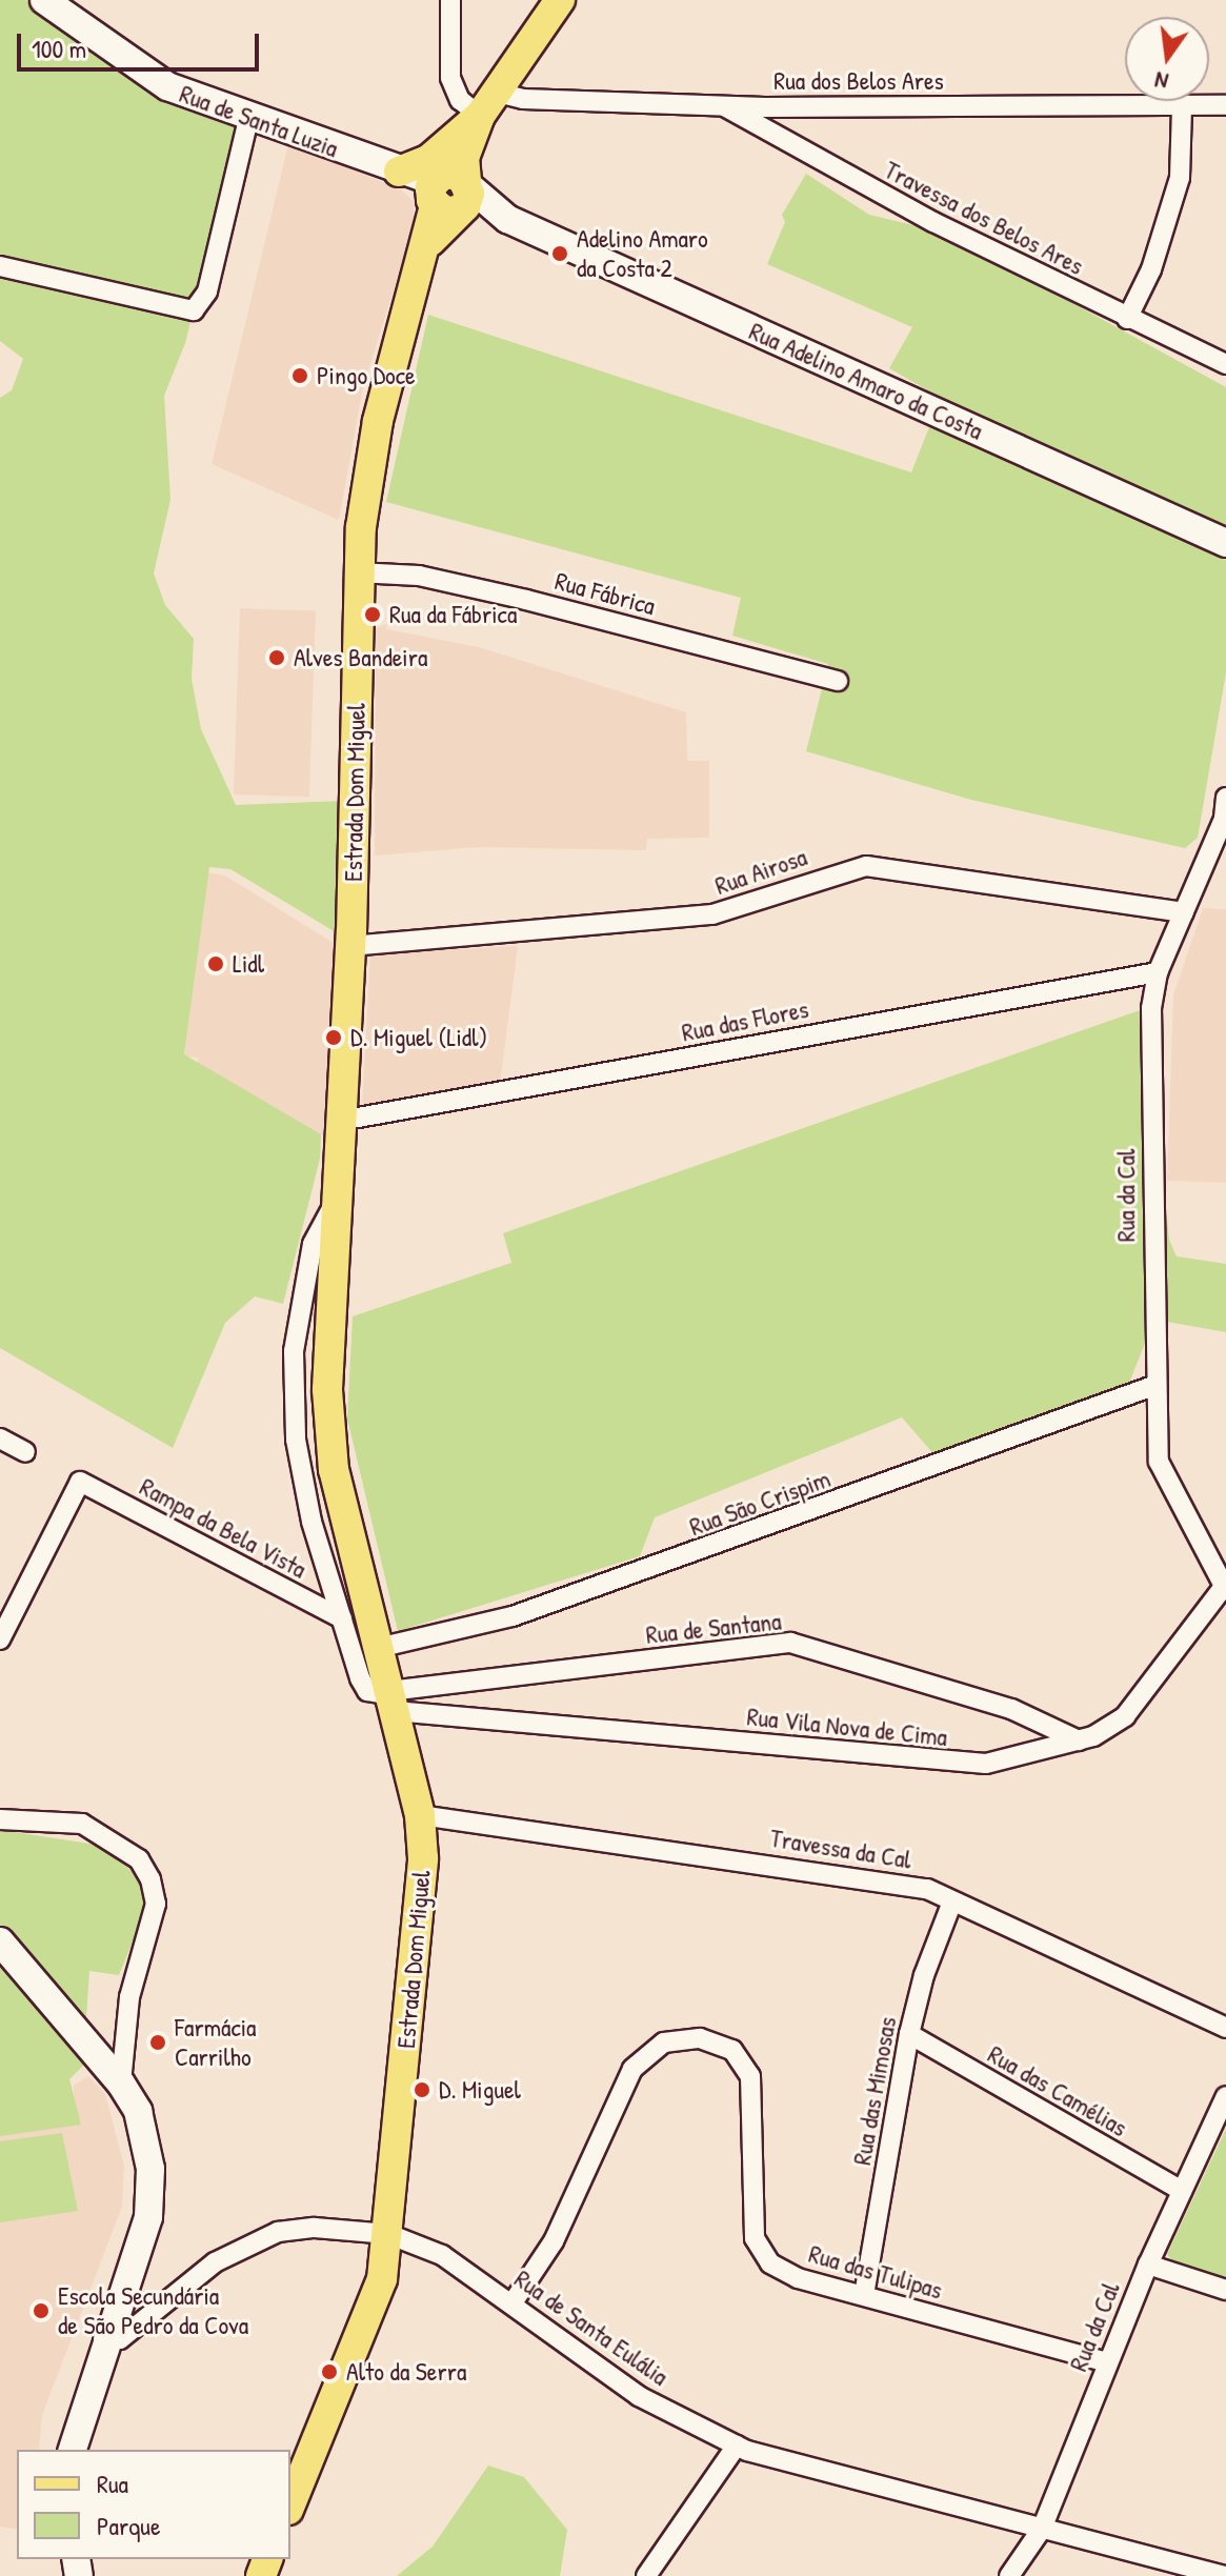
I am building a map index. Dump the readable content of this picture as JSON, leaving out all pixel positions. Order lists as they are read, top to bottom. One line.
{"streets":{"main road":["Estrada Dom Miguel"],"street":["Rua dos Belos Ares","Rua de Santa Luzia","Travessa dos Belos Ares","Rua Adelino Amaro da Costa","Rua Fábrica","Rua Airosa","Rua das Flores","Rua da Cal","Rua São Crispim","Rampa da Bela Vista","Rua de Santana","Rua Vila Nova de Cima","Travessa da Cal","Rua das Mimosas","Rua das Camélias","Rua das Tulipas","Rua de Santa Eulália"]},"crossings":[["Rua dos Belos Ares","Travessa dos Belos Ares"],["Rua dos Belos Ares","Estrada Dom Miguel"],["Rua de Santa Luzia","Rua Adelino Amaro da Costa"],["Rua de Santa Luzia","Estrada Dom Miguel"],["Rua Adelino Amaro da Costa","Estrada Dom Miguel"],["Rua Fábrica","Estrada Dom Miguel"],["Estrada Dom Miguel","Rua Airosa"],["Estrada Dom Miguel","Rua das Flores"],["Estrada Dom Miguel","Rua São Crispim"],["Estrada Dom Miguel","Rampa da Bela Vista"],["Estrada Dom Miguel","Rua de Santana"],["Estrada Dom Miguel","Rua Vila Nova de Cima"],["Estrada Dom Miguel","Travessa da Cal"],["Estrada Dom Miguel","Rua de Santa Eulália"],["Rua Airosa","Rua da Cal"],["Rua das Flores","Rua da Cal"],["Rua da Cal","Rua São Crispim"],["Rua da Cal","Rua Vila Nova de Cima"],["Rua da Cal","Rua das Camélias"],["Rua da Cal","Rua das Tulipas"],["Rua da Cal","Rua de Santa Eulália"],["Rua de Santana","Rua Vila Nova de Cima"],["Travessa da Cal","Rua das Mimosas"],["Rua das Mimosas","Rua das Camélias"],["Rua das Mimosas","Rua das Tulipas"],["Rua das Tulipas","Rua de Santa Eulália"]],"places":["Adelino Amaro da Costa 2","Pingo Doce","Rua da Fábrica","Alves Bandeira","Lidl","D. Miguel (Lidl)","Farmácia Carrilho","D. Miguel","Escola Secundária de São Pedro da Cova","Alto da Serra"],"legend":["Rua","Parque"],"scale_bar":"100 m","north":"bottom"}
